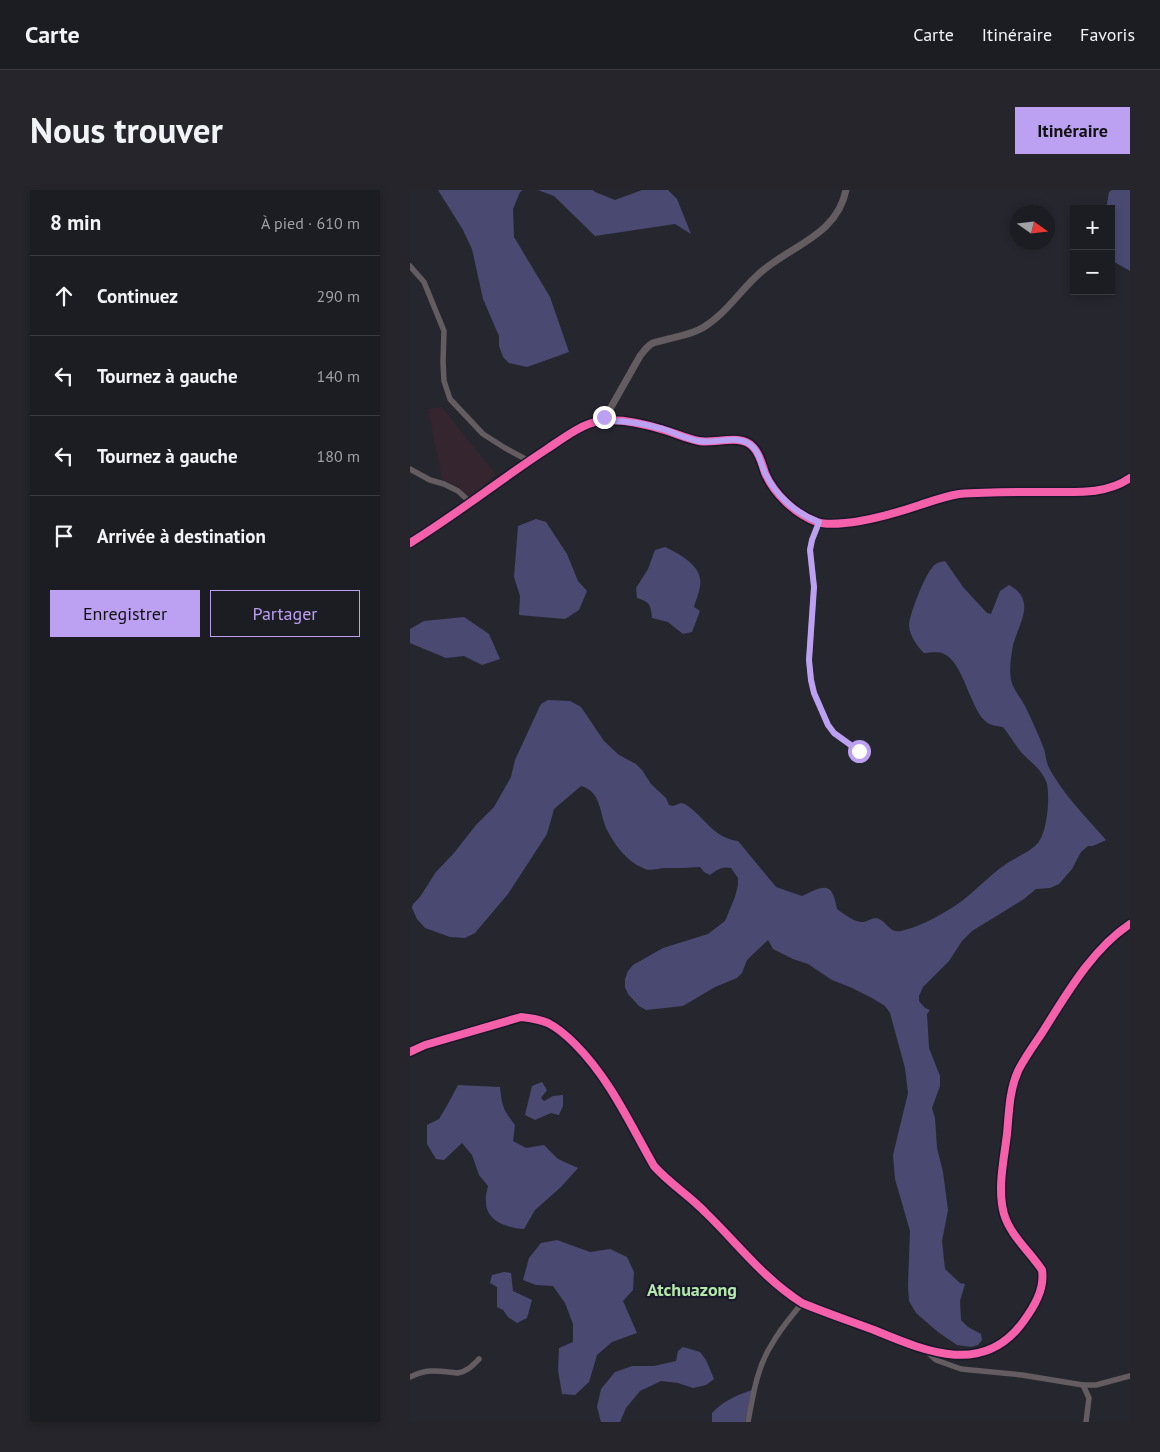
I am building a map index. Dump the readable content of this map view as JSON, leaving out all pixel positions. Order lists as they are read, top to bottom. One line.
{"districts":["Atchuazong"],"north":"right","page":{"header":"Carte","nav":["Carte","Itinéraire","Favoris"],"title":"Nous trouver","buttons":["Itinéraire",["Enregistrer","Partager"]],"heading":["8 min","À pied · 610 m"],"map_buttons":["+","−"],"list":[["Continuez","290 m"],["Tournez à gauche","140 m"],["Tournez à gauche","180 m"],"Arrivée à destination"]}}
